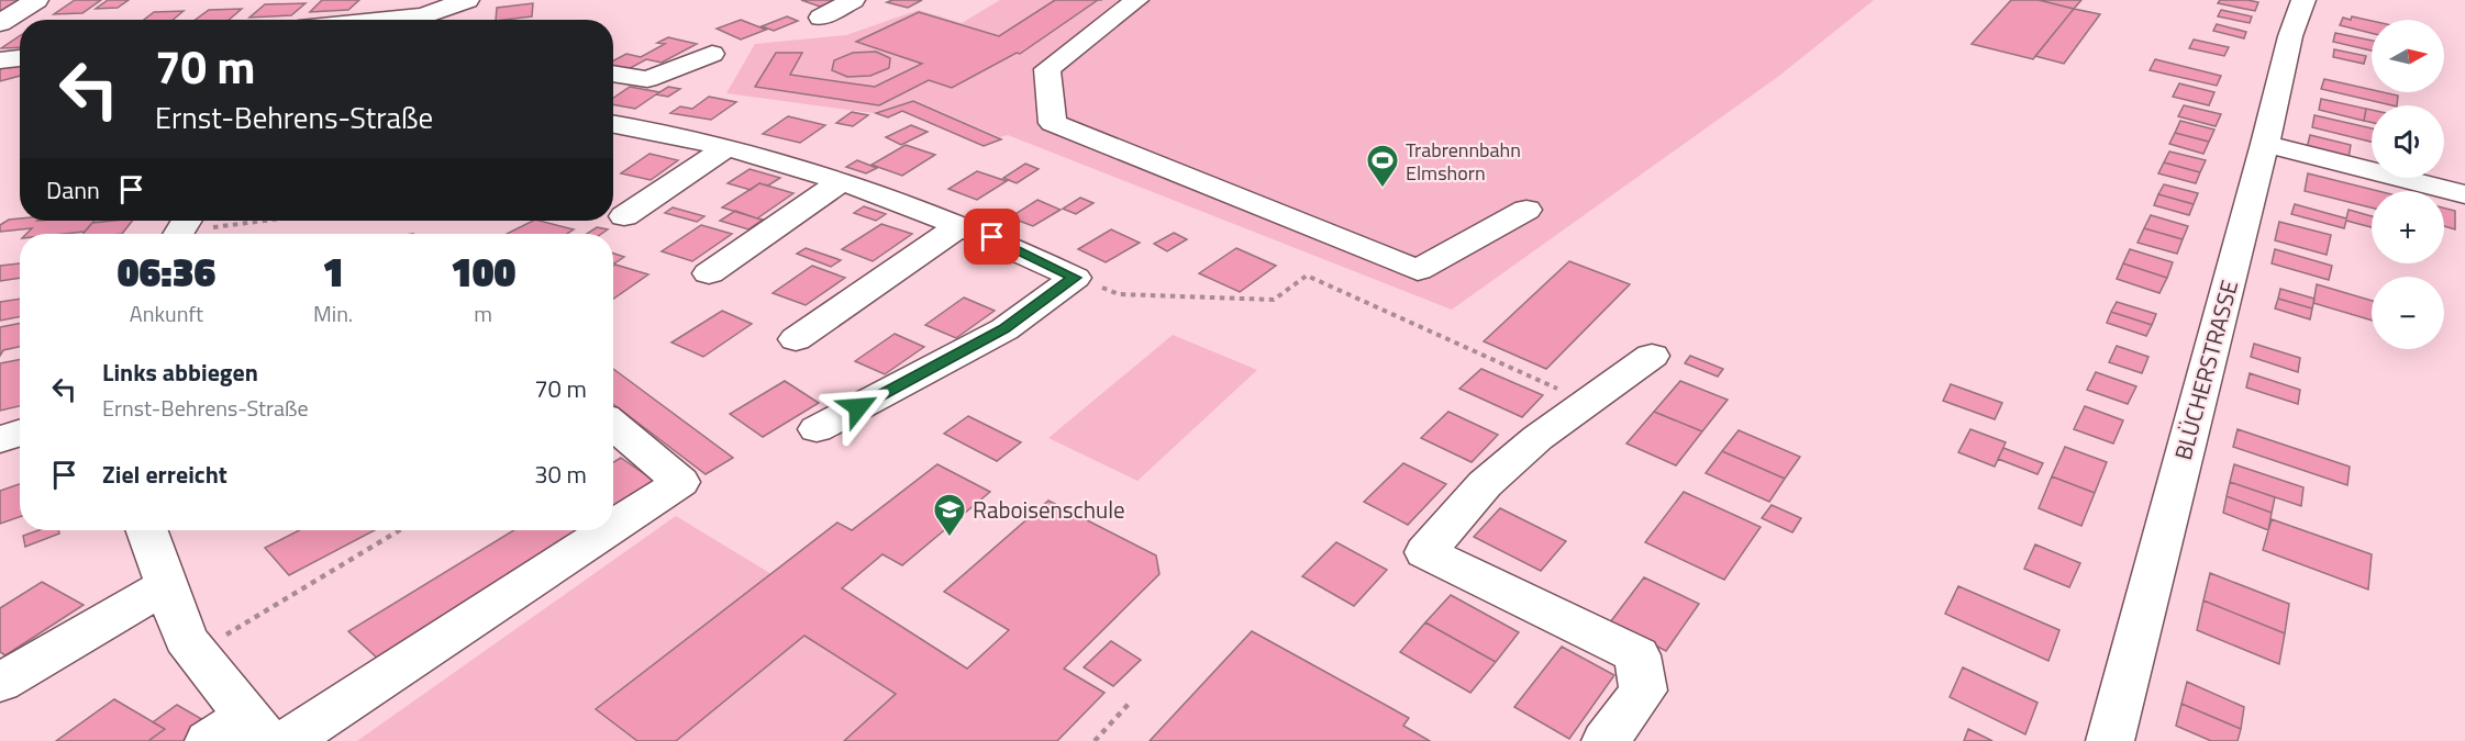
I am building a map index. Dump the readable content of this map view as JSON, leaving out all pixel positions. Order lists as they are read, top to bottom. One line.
{"streets":{"street":["BLÜCHERSTRASSE"]},"places":{"sports":["Trabrennbahn Elmshorn"],"school or university":["Raboisenschule"]},"north":"right","page":{"map_buttons":["+","−"],"turn":["70 m","Ernst-Behrens-Straße"],"then":"Dann","eta":["06:36","Ankunft","1","Min.","100","m"],"list":[{"name":"Links abbiegen","note":"Ernst-Behrens-Straße","value":"70 m"},{"name":"Ziel erreicht","value":"30 m"}]}}
